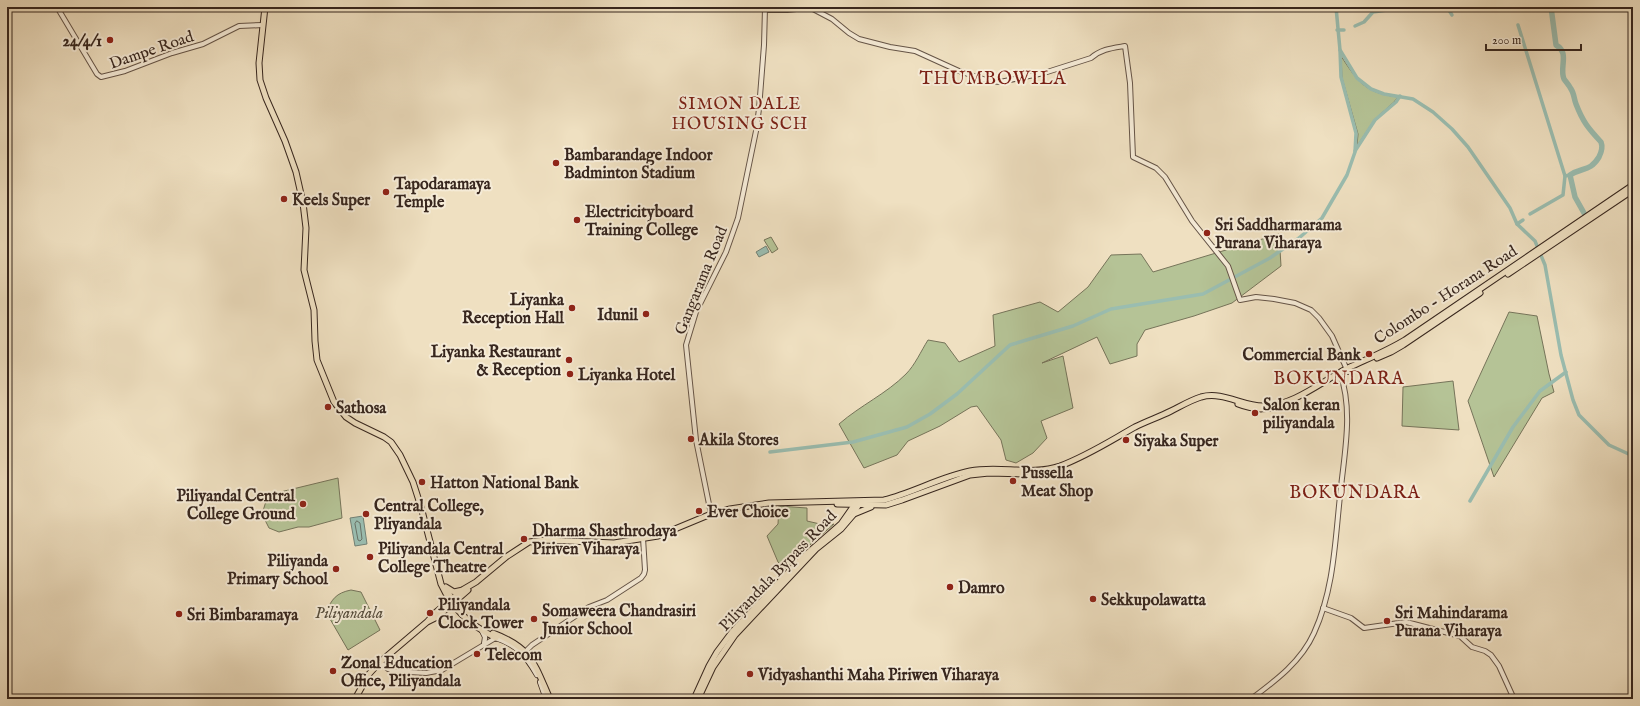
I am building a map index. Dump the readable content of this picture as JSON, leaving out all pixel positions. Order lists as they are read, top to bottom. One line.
{"streets":{"main road":["Colombo - Horana Road","Piliyandala Bypass Road"],"street":["Dampe Road","Gangarama Road"]},"districts":["THUMBOWILA","SIMON DALE HOUSING SCH","BOKUNDARA","BOKUNDARA"],"parks":["Piliyandala"],"places":["24/4/1","Bambarandage Indoor Badminton Stadium","Tapodaramaya Temple","Keels Super","Electricityboard Training College","Sri Saddharmarama Purana Viharaya","Liyanka Reception Hall","Idunil","Commercial Bank","Liyanka Restaurant & Reception","Liyanka Hotel","Sathosa","Salon keran piliyandala","Akila Stores","Siyaka Super","Pussella Meat Shop","Hatton National Bank","Piliyandal Central College Ground","Ever Choice","Central College, Pliyandala","Dharma Shasthrodaya Piriven Viharaya","Piliyandala Central College Theatre","Piliyanda Primary School","Damro","Sekkupolawatta","Piliyandala Clock Tower","Sri Bimbaramaya","Somaweera Chandrasiri Junior School","Sri Mahindarama Purana Viharaya","Telecom","Zonal Education Office, Piliyandala","Vidyashanthi Maha Piriwen Viharaya"],"scale_bar":"200 m"}
